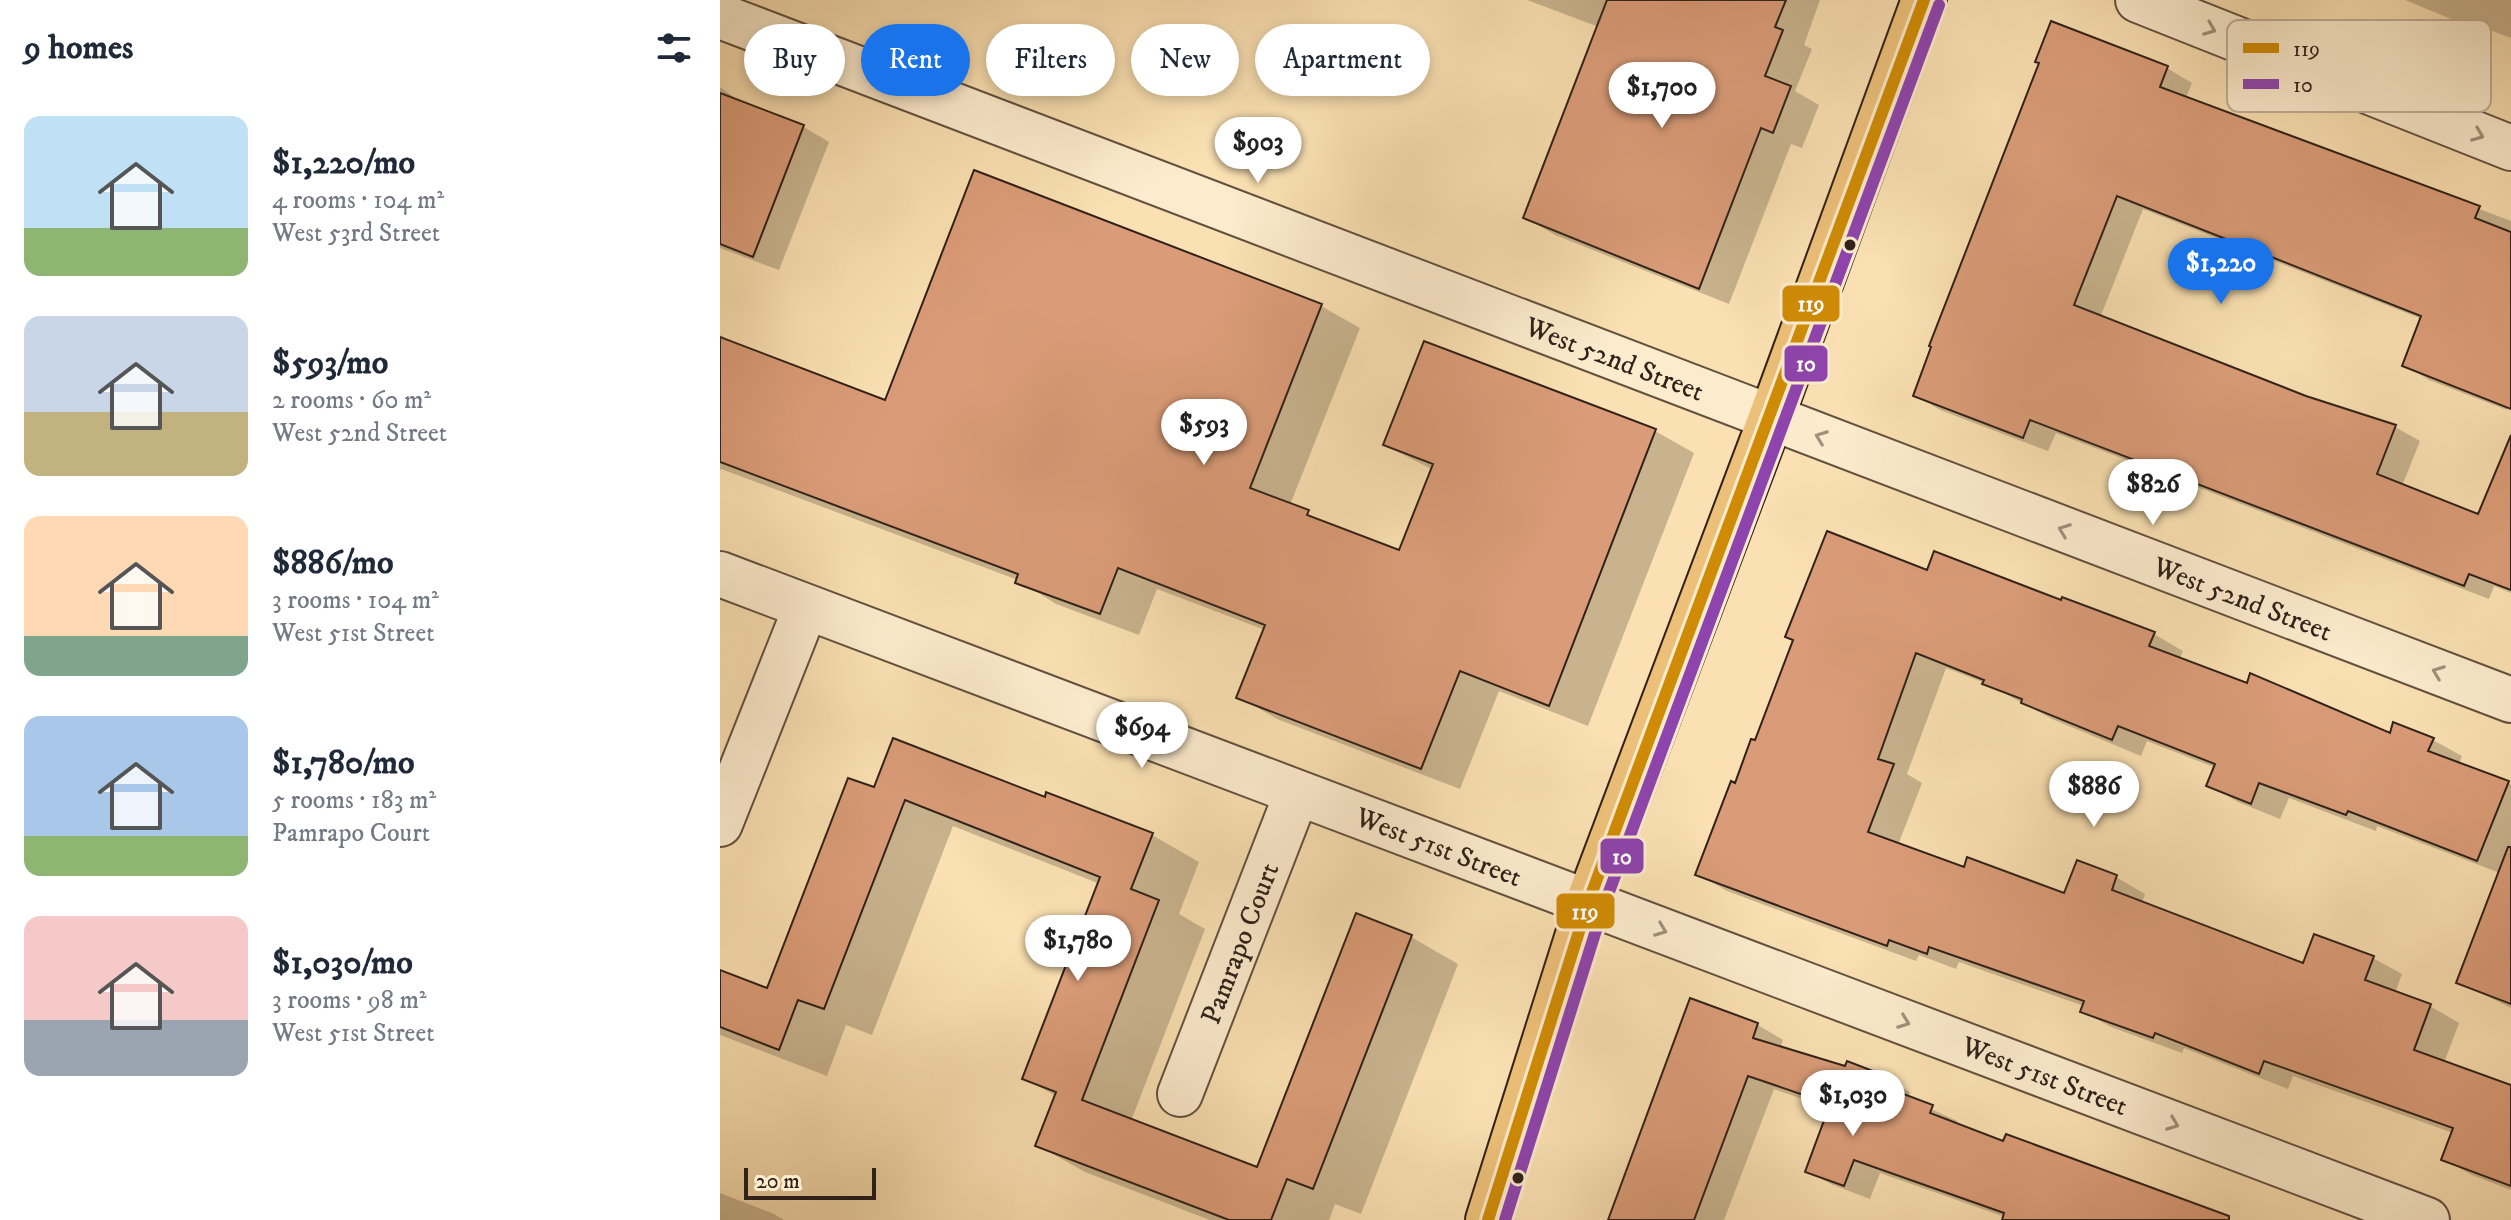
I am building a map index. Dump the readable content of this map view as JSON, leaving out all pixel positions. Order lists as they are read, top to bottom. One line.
{"streets":{"street":["West 52nd Street","West 51st Street","Pamrapo Court"]},"crossings":[["West 51st Street","Pamrapo Court"]],"one_way":["West 52nd Street","West 51st Street"],"lines":["transit line 119","transit line 10"],"legend":["119","10"],"scale_bar":"20 m","page":{"heading":"9 homes","chip":["Buy","Rent","Filters","New","Apartment"],"price":["$1,700","$903","$1,220","$593","$826","$694","$886","$1,780","$1,030"],"list":[{"name":"$1,220/mo","note":"4 rooms · 104 m² · West 53rd Street"},{"name":"$593/mo","note":"2 rooms · 60 m² · West 52nd Street"},{"name":"$886/mo","note":"3 rooms · 104 m² · West 51st Street"},{"name":"$1,780/mo","note":"5 rooms · 183 m² · Pamrapo Court"},{"name":"$1,030/mo","note":"3 rooms · 98 m² · West 51st Street"}],"scale":"20 m"}}
